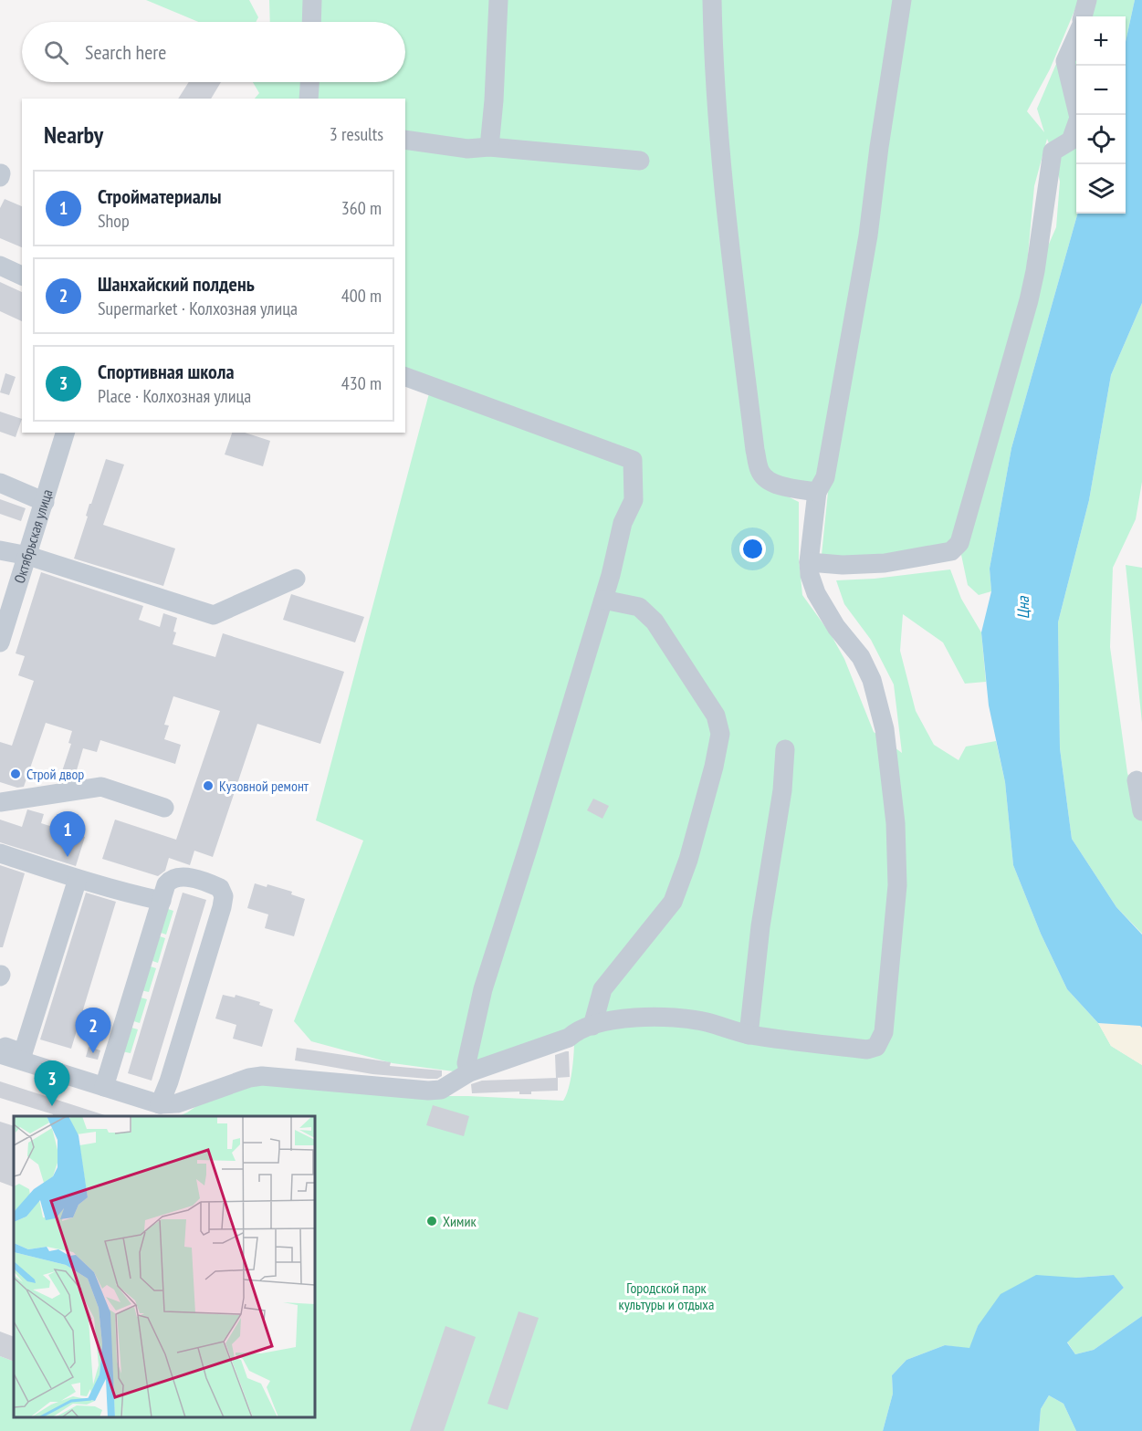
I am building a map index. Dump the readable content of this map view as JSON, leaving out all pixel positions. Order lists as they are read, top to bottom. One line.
{"streets":{"street":["Октябрьская улица"]},"water":["Цна"],"parks":["Городской парк культуры и отдыха"],"places":["Строй двор","Кузовной ремонт","Химик"],"page":{"map_buttons":["+","−"],"search":"Search here","heading":["Nearby","3 results"],"list":[{"mark":"1","name":"Стройматериалы","note":"Shop","value":"360 m"},{"mark":"2","name":"Шанхайский полдень","note":"Supermarket · Колхозная улица","value":"400 m"},{"mark":"3","name":"Спортивная школа","note":"Place · Колхозная улица","value":"430 m"}],"pins":["1","2","3"]}}
